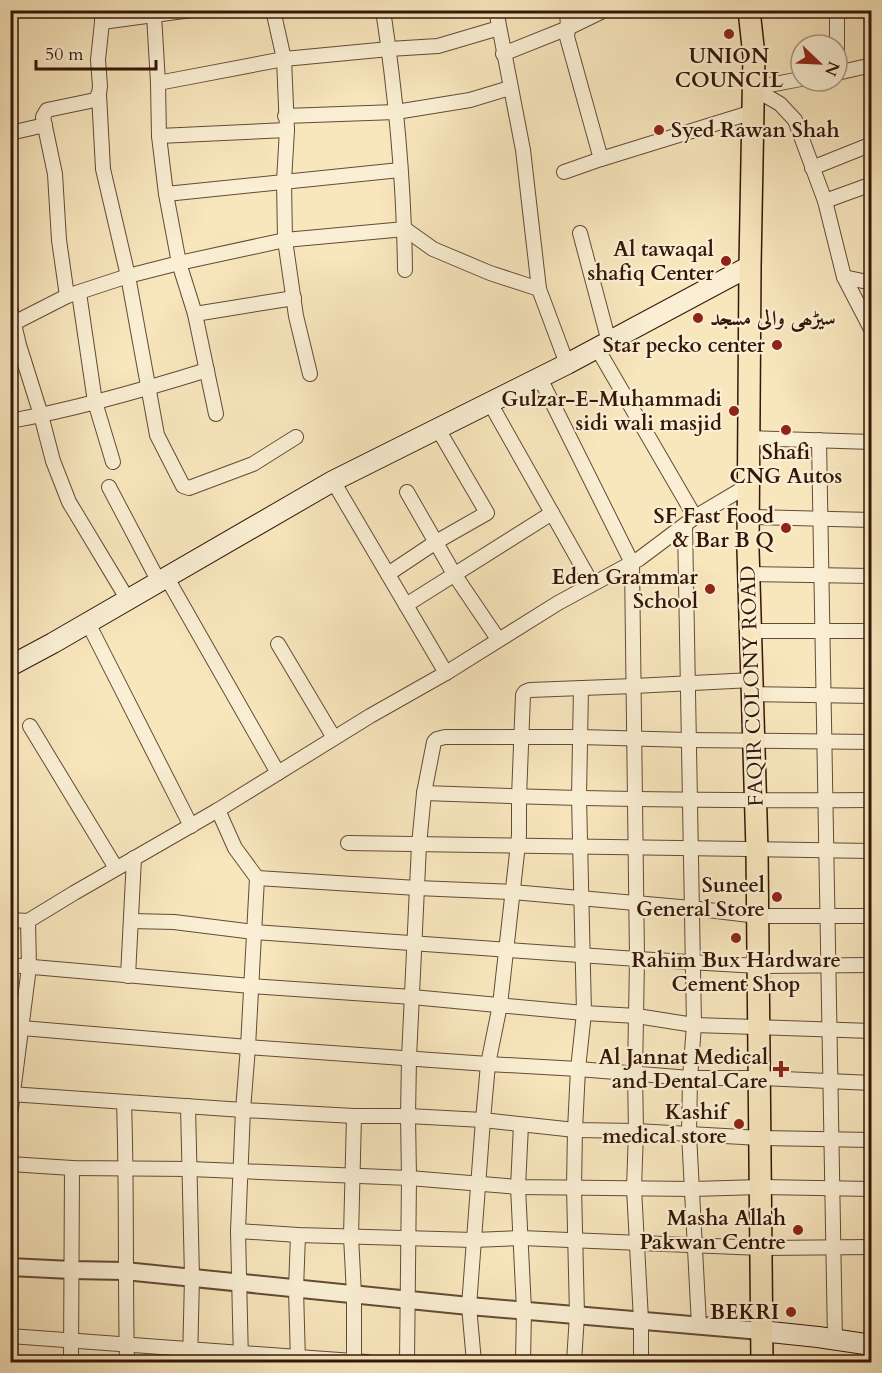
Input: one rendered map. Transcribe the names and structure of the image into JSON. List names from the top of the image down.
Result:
{
  "streets": {
    "main road": ["FAQIR COLONY ROAD"]
  },
  "places": {
    "other": [
      "UNION COUNCIL",
      "Syed Rawan Shah",
      "Al tawaqal shafiq Center",
      "سیڑھی والی مسجد",
      "Star pecko center",
      "Gulzar-E-Muhammadi sidi wali masjid",
      "Shafi CNG Autos",
      "SF Fast Food & Bar B Q",
      "Eden Grammar School",
      "Suneel General Store",
      "Rahim Bux Hardware Cement Shop",
      "Kashif medical store",
      "Masha Allah Pakwan Centre",
      "BEKRI"
    ],
    "health": ["Al Jannat Medical and Dental Care"]
  },
  "scale_bar": "50 m",
  "north": "bottom right"
}
